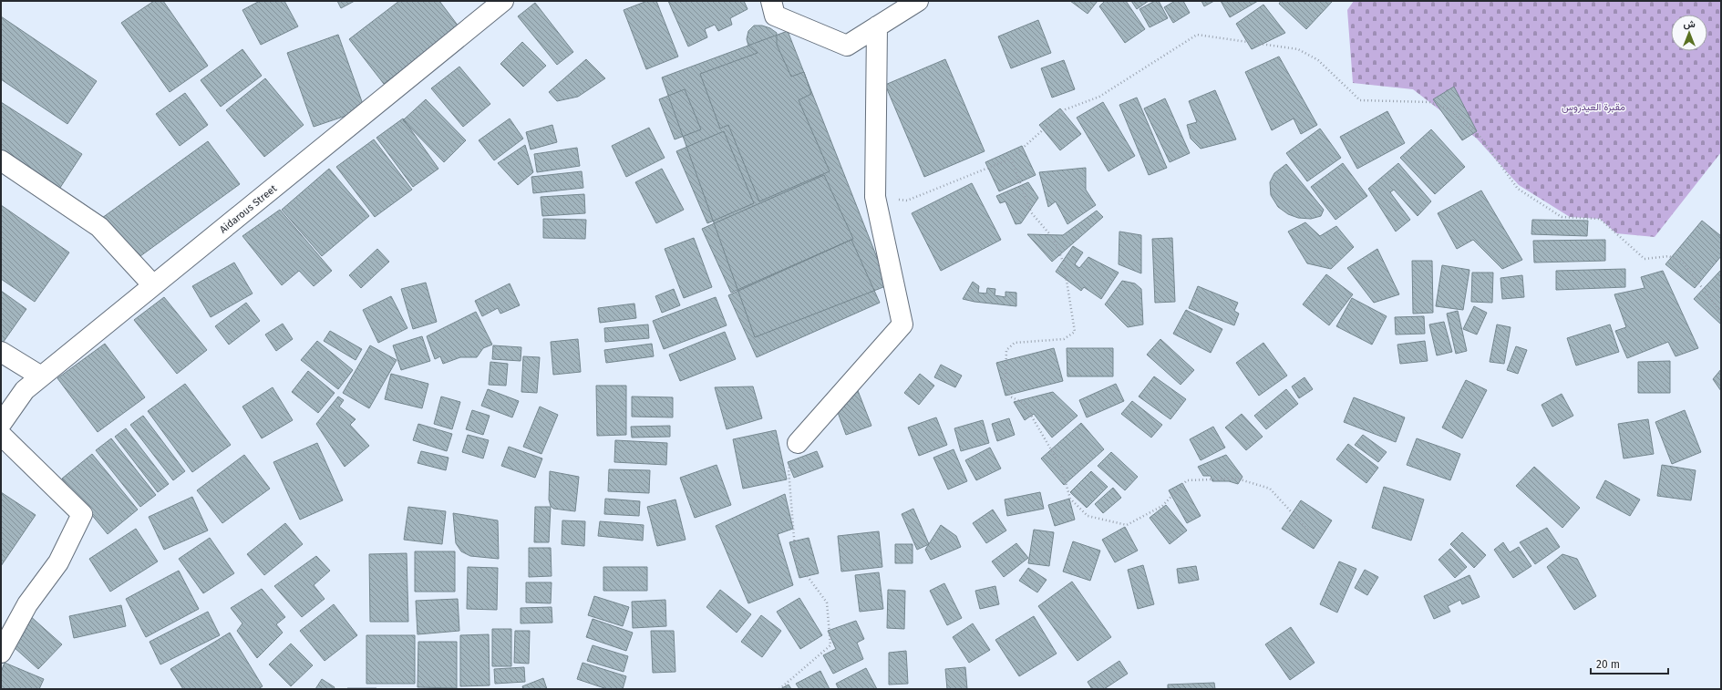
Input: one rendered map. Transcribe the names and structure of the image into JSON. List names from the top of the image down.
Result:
{
  "streets": {
    "street": ["Aidarous Street"]
  },
  "parks": ["مقبرة العيدروس"],
  "scale_bar": "20 m",
  "north": "top"
}
